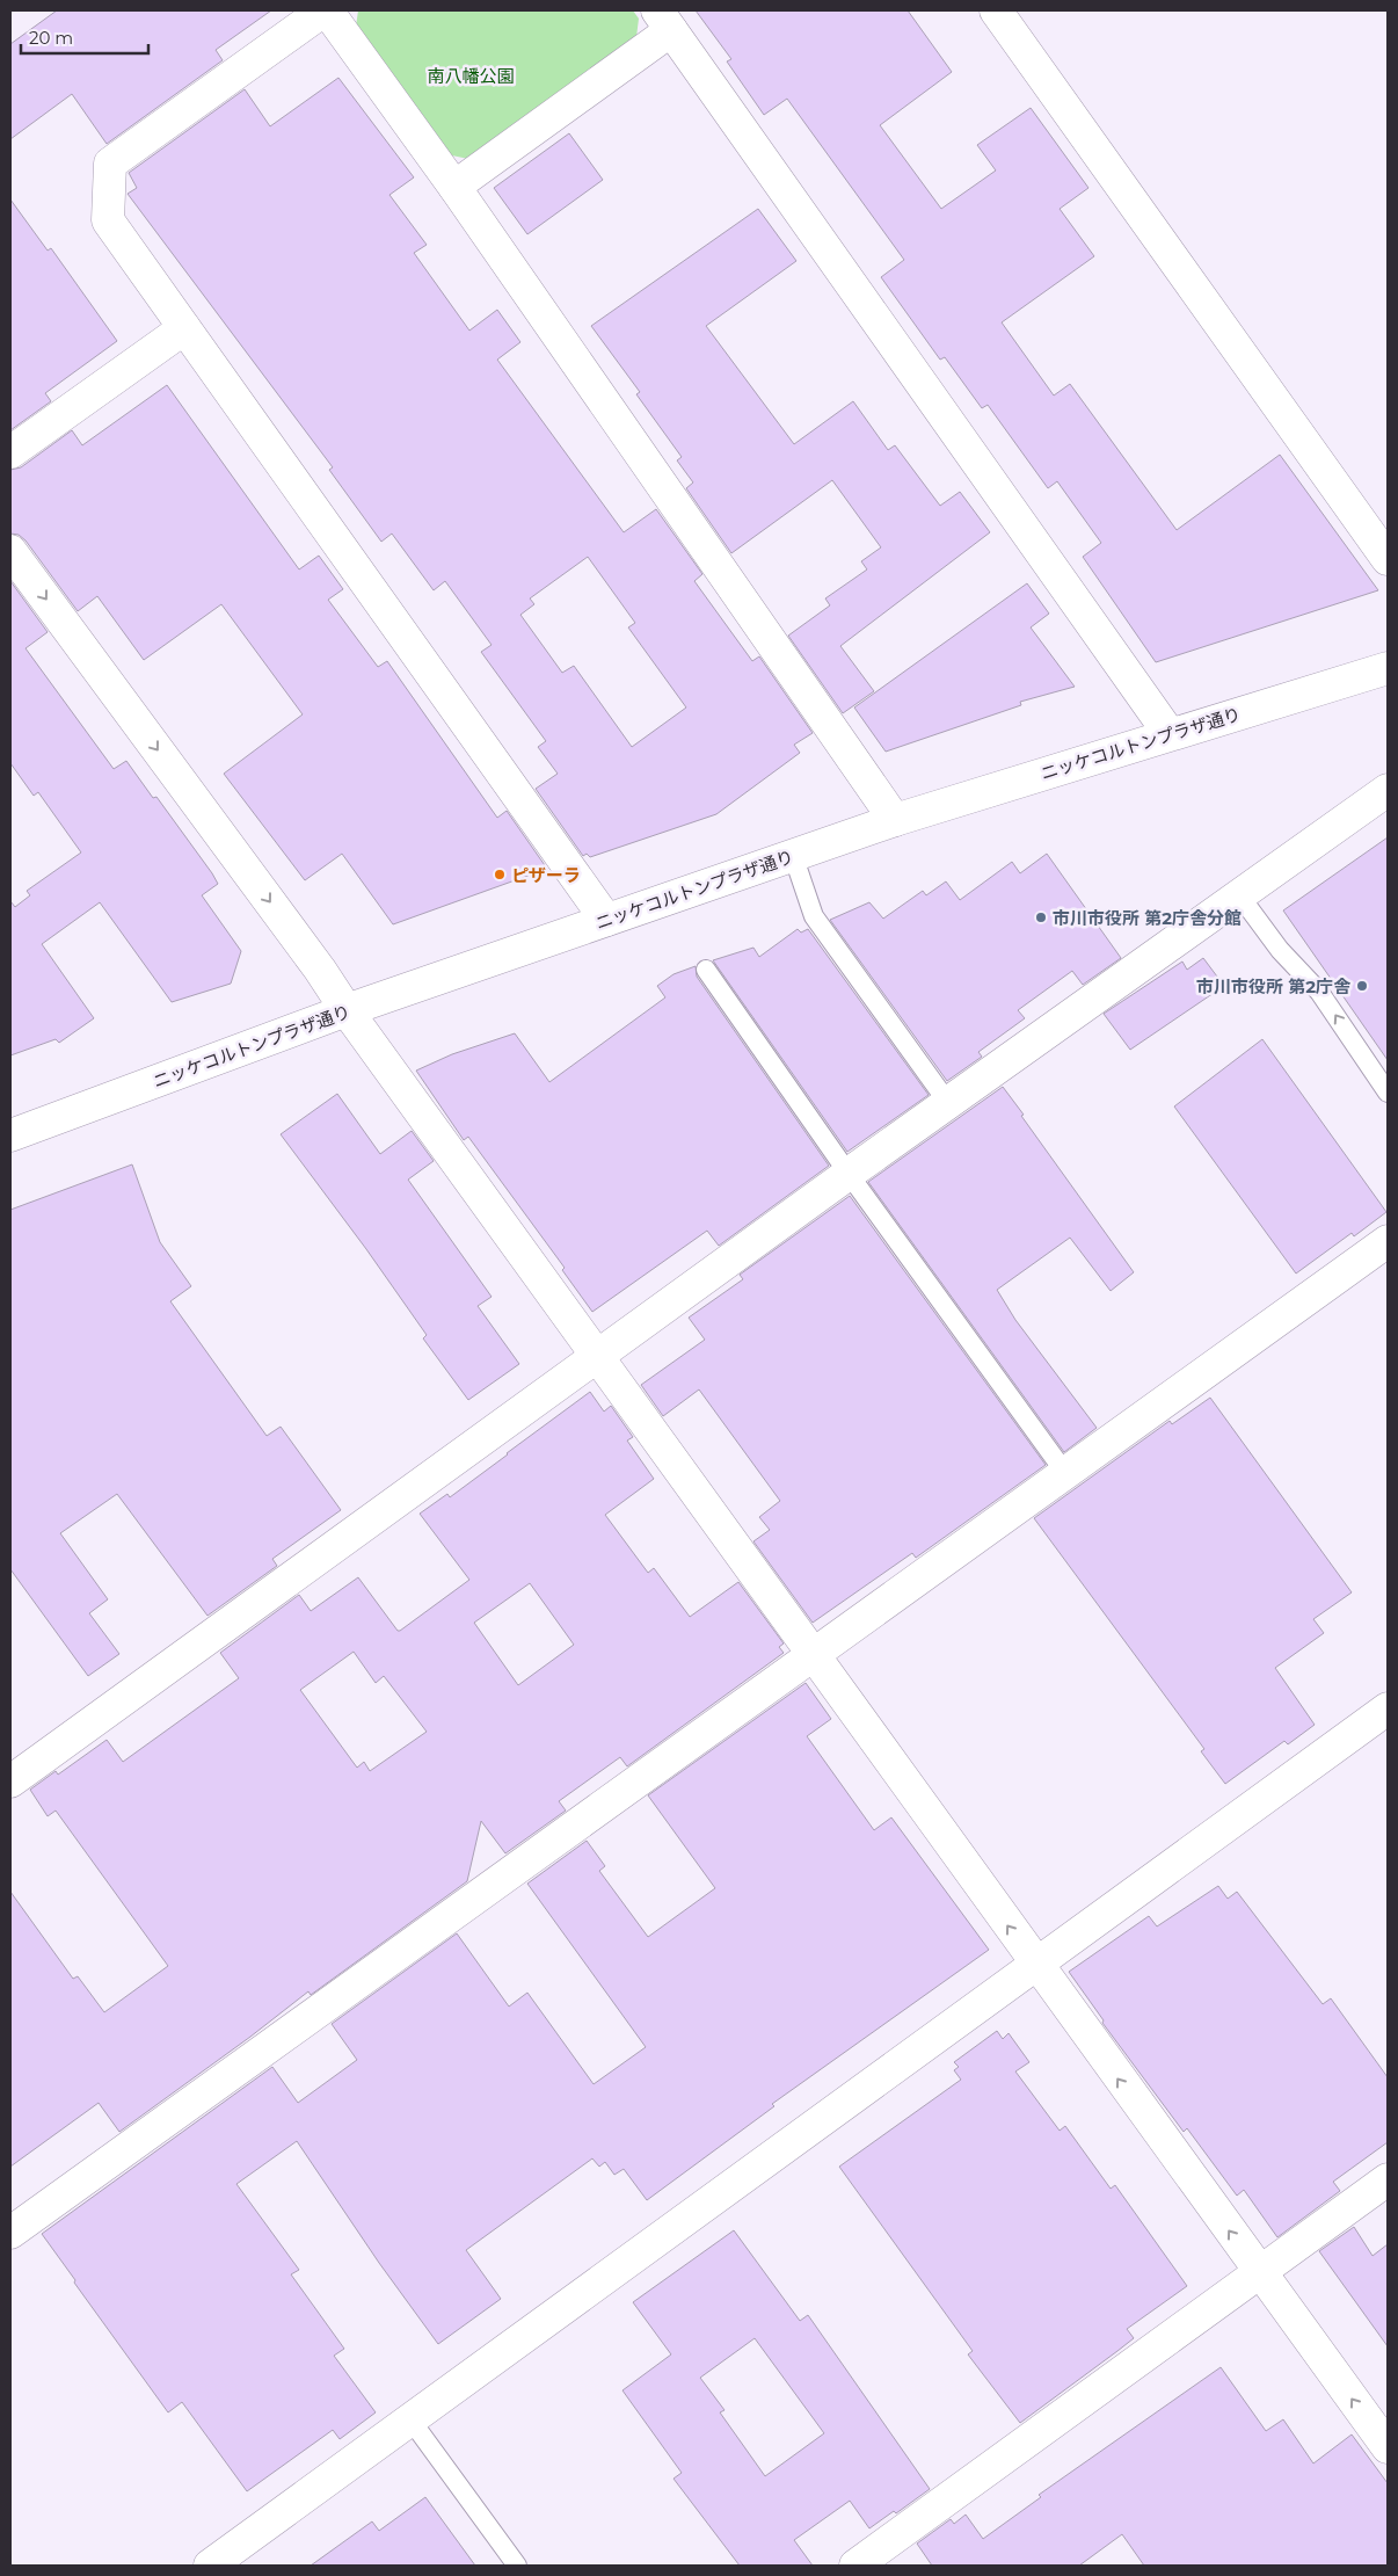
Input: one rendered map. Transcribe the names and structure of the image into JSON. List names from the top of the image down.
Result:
{
  "streets": {
    "street": ["ニッケコルトンプラザ通り"]
  },
  "parks": ["南八幡公園"],
  "places": ["ピザーラ", "市川市役所 第2庁舎分館", "市川市役所 第2庁舎"],
  "scale_bar": "20 m"
}
